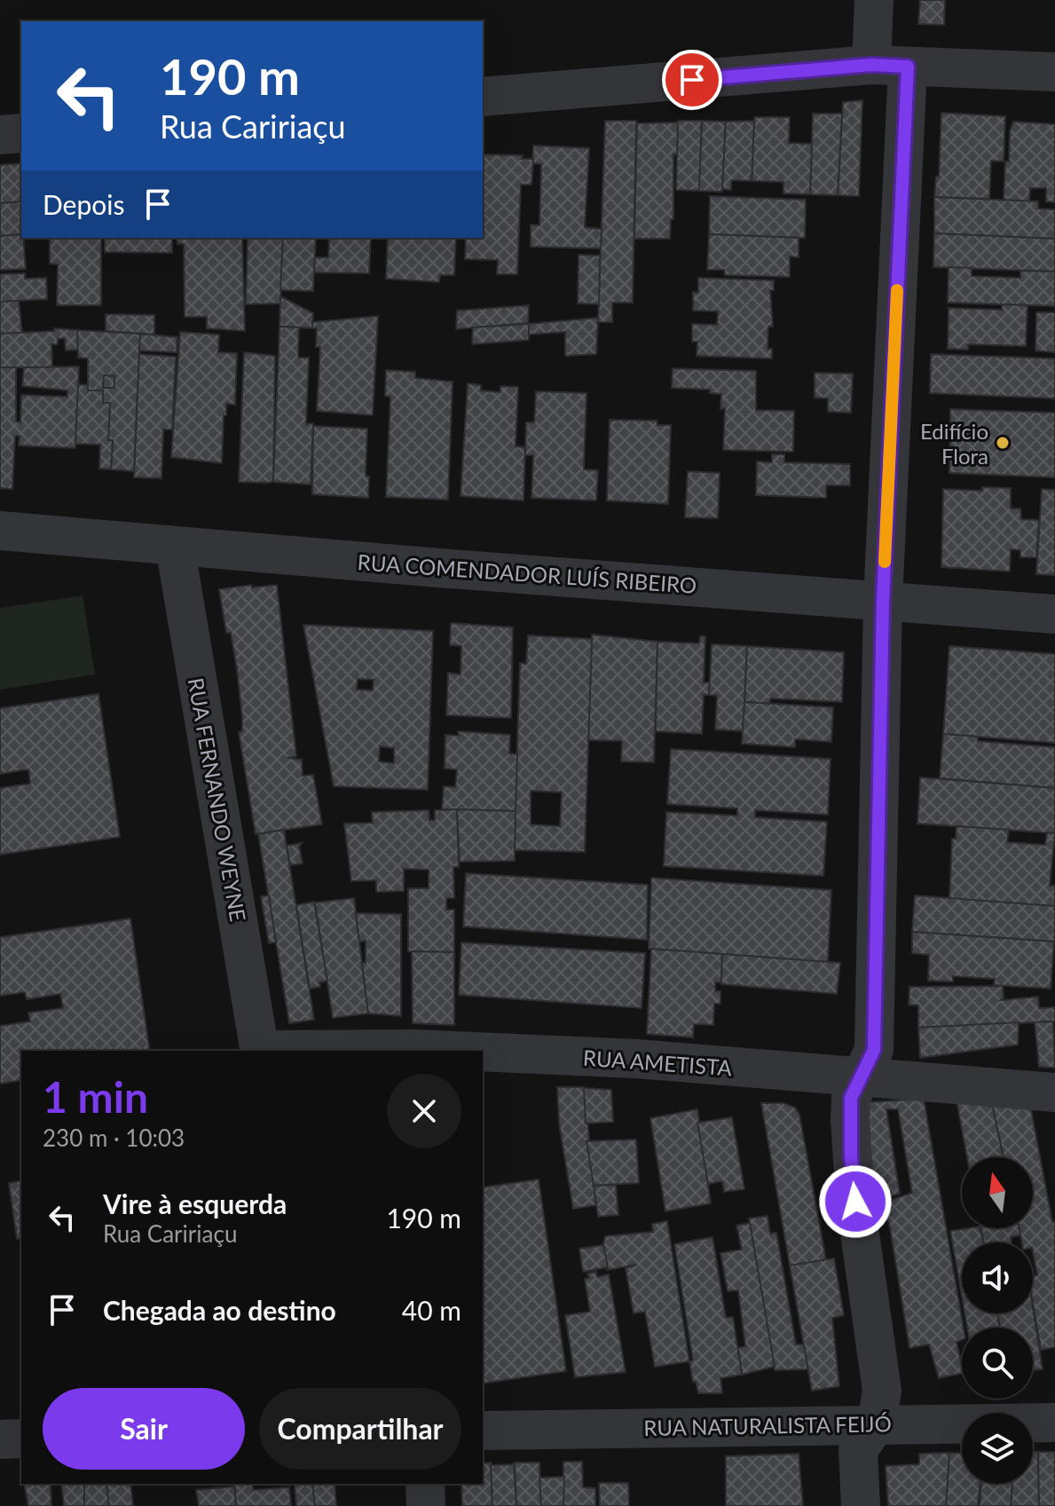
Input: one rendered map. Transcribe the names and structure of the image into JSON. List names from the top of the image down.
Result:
{
  "streets": {
    "street": [
      "RUA COMENDADOR LUÍS RIBEIRO",
      "RUA FERNANDO WEYNE",
      "RUA AMETISTA",
      "RUA NATURALISTA FEIJÓ"
    ]
  },
  "crossings": [
    ["RUA COMENDADOR LUÍS RIBEIRO", "RUA FERNANDO WEYNE"]
  ],
  "places": ["Edifício Flora"],
  "north": "top",
  "page": {
    "turn": ["190 m", "Rua Caririaçu"],
    "then": "Depois",
    "heading": ["1 min", "230 m · 10:03"],
    "list": [
      {
        "name": "Vire à esquerda",
        "note": "Rua Caririaçu",
        "value": "190 m"
      },
      {
        "name": "Chegada ao destino",
        "value": "40 m"
      }
    ],
    "buttons": ["Sair", "Compartilhar"]
  }
}
